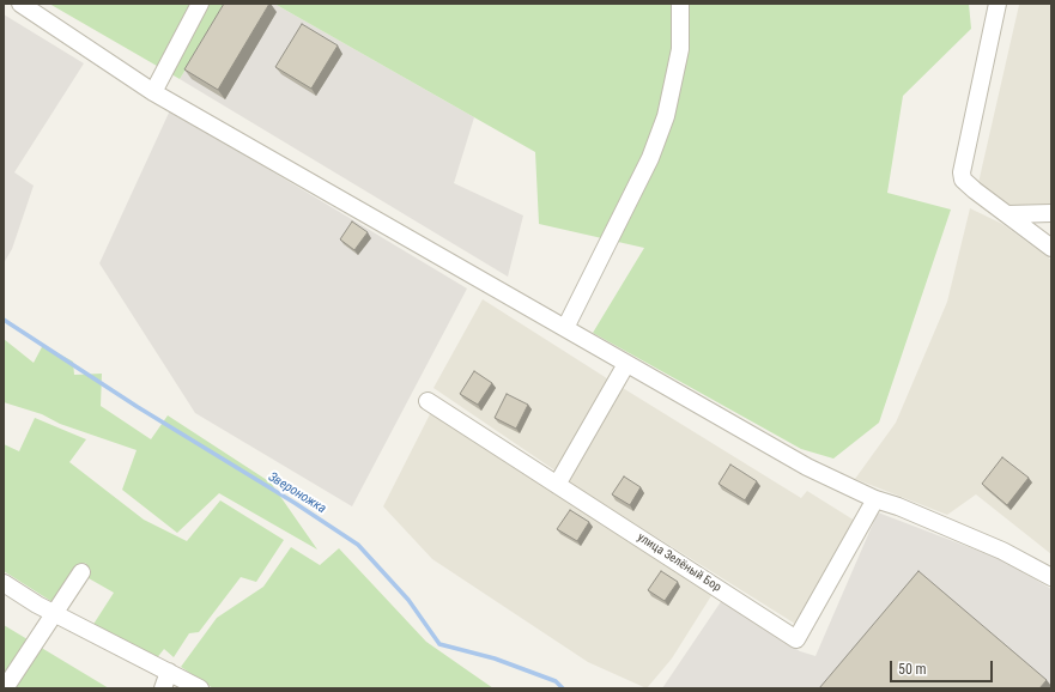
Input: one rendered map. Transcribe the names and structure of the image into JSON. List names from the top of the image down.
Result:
{
  "streets": {
    "street": ["улица Зелёный Бор"]
  },
  "water": ["Звероножка"],
  "scale_bar": "50 m"
}
